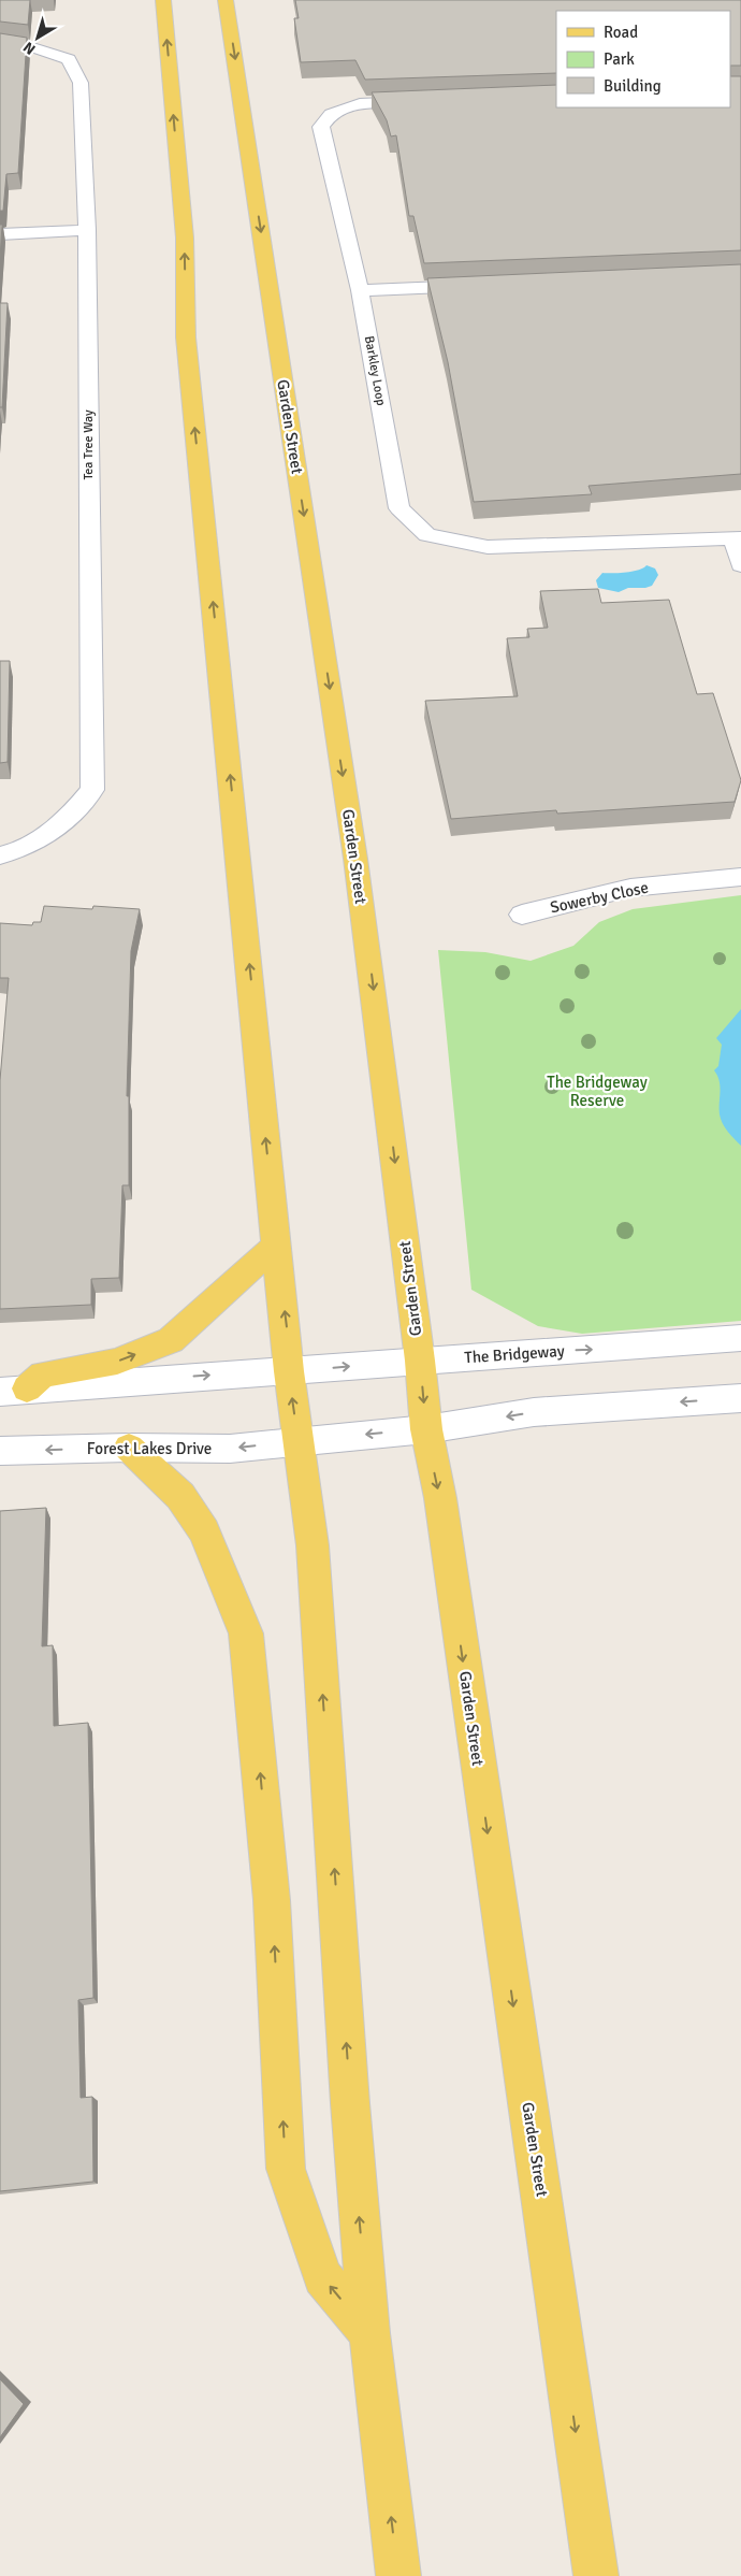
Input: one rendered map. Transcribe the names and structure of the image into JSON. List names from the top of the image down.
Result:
{
  "streets": {
    "main road": ["Garden Street"],
    "street": [
      "Barkley Loop",
      "Tea Tree Way",
      "Sowerby Close",
      "The Bridgeway",
      "Forest Lakes Drive"
    ]
  },
  "crossings": [
    ["Garden Street", "The Bridgeway"]
  ],
  "parks": ["The Bridgeway Reserve"],
  "legend": ["Road", "Park", "Building"],
  "north": "bottom left"
}
